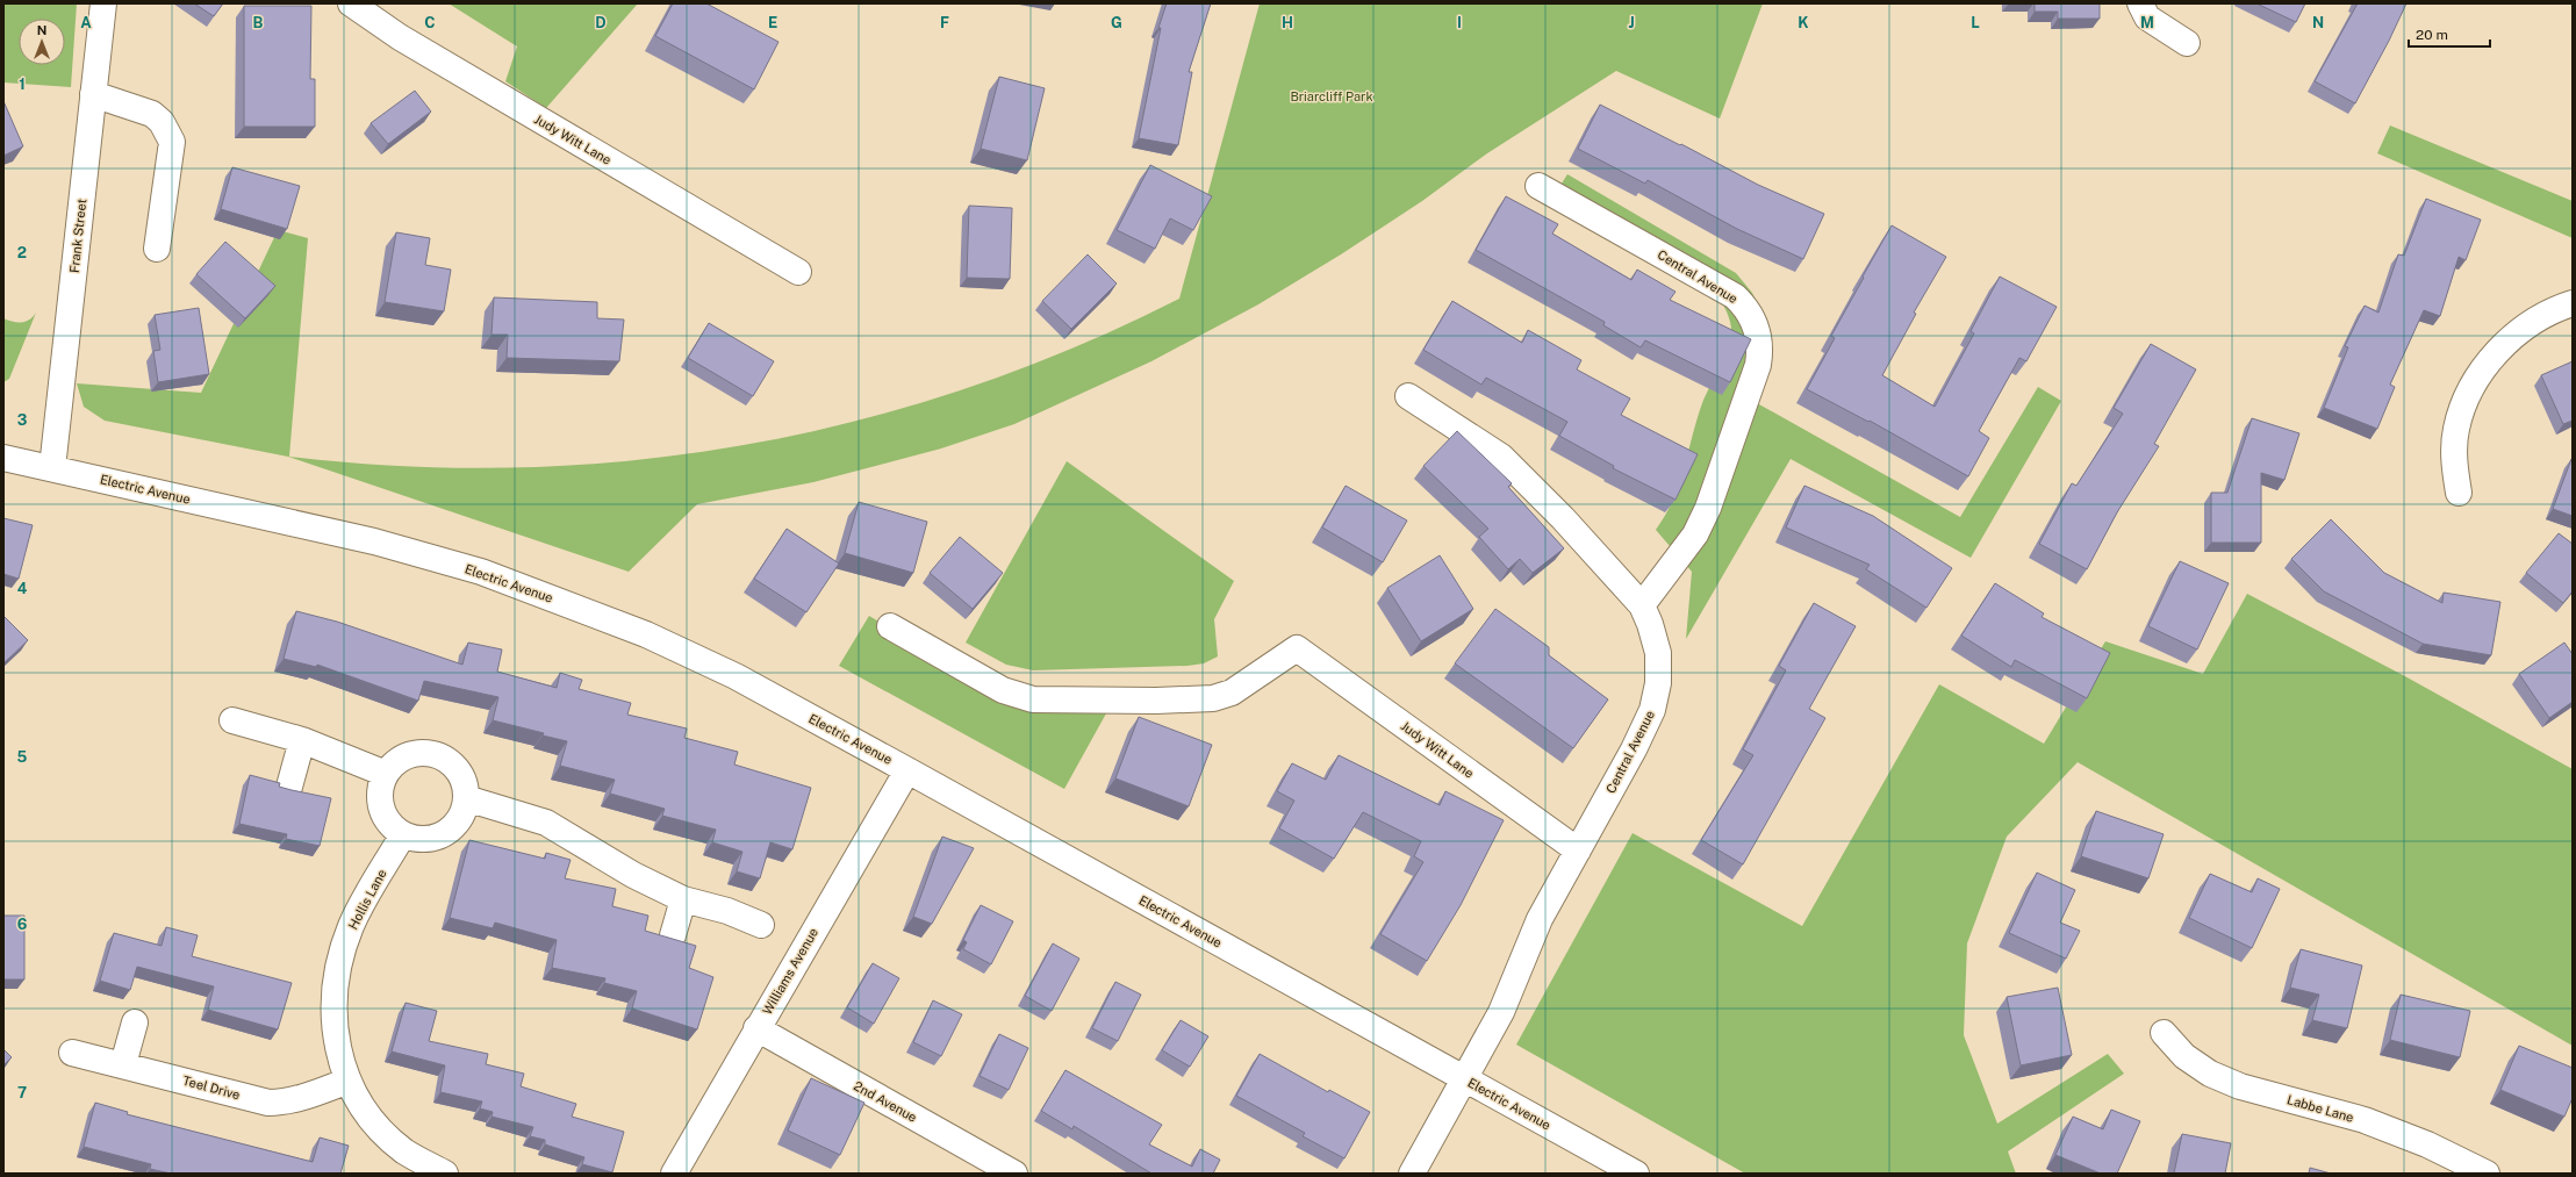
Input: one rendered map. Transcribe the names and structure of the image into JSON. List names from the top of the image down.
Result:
{
  "streets": {
    "street": [
      "Judy Witt Lane",
      "Frank Street",
      "Central Avenue",
      "Electric Avenue",
      "Hollis Lane",
      "Williams Avenue",
      "Teel Drive",
      "2nd Avenue",
      "Labbe Lane"
    ]
  },
  "crossings": [
    ["Judy Witt Lane", "Central Avenue"],
    ["Frank Street", "Electric Avenue"],
    ["Central Avenue", "Electric Avenue"],
    ["Electric Avenue", "Williams Avenue"],
    ["Hollis Lane", "Teel Drive"],
    ["Williams Avenue", "2nd Avenue"]
  ],
  "parks": ["Briarcliff Park"],
  "scale_bar": "20 m",
  "north": "top",
  "grid": {
    "columns": [
      "A",
      "B",
      "C",
      "D",
      "E",
      "F",
      "G",
      "H",
      "I",
      "J",
      "K",
      "L",
      "M",
      "N"
    ],
    "rows": [
      "1",
      "2",
      "3",
      "4",
      "5",
      "6",
      "7"
    ]
  }
}
